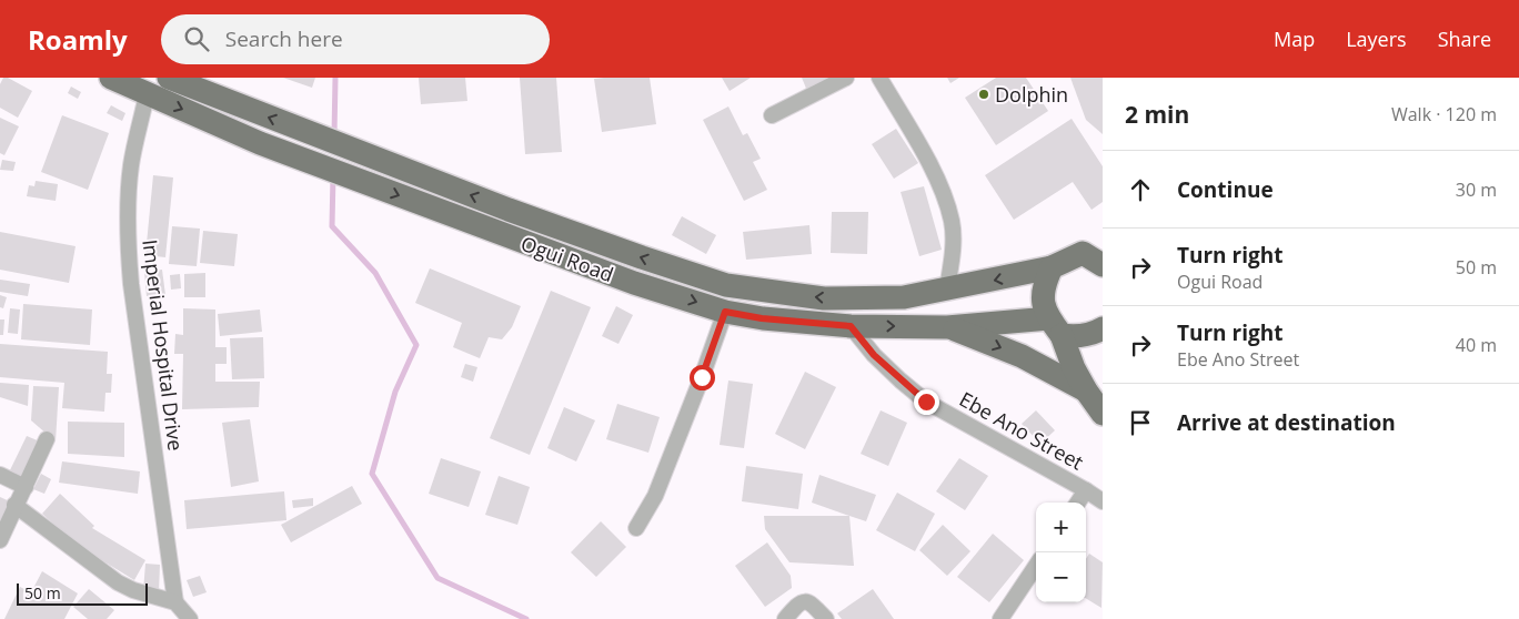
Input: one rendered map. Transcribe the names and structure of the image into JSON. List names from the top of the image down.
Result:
{
  "streets": {
    "main road": ["Ogui Road"],
    "street": ["Imperial Hospital Drive", "Ebe Ano Street"]
  },
  "crossings": [
    ["Ogui Road", "Imperial Hospital Drive"],
    ["Ogui Road", "Ebe Ano Street"]
  ],
  "places": ["Dolphin"],
  "scale_bar": "50 m",
  "page": {
    "header": "Roamly",
    "search": "Search here",
    "nav": ["Map", "Layers", "Share"],
    "heading": ["2 min", "Walk · 120 m"],
    "list": [
      ["Continue", "30 m"],
      ["Turn right", "Ogui Road", "50 m"],
      ["Turn right", "Ebe Ano Street", "40 m"],
      "Arrive at destination"
    ],
    "map_buttons": ["+", "−"],
    "scale": "50 m"
  }
}
